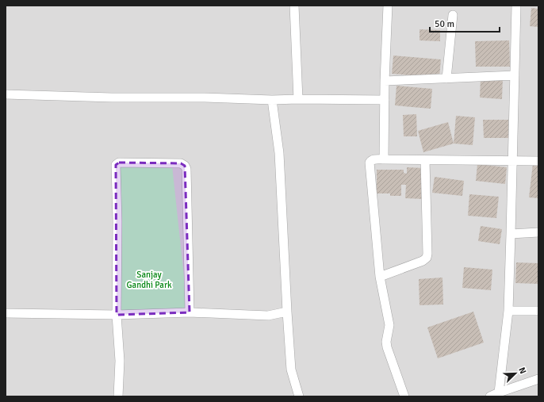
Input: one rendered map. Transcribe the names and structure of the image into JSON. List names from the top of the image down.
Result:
{
  "parks": ["Sanjay Gandhi Park"],
  "scale_bar": "50 m",
  "north": "top right"
}
